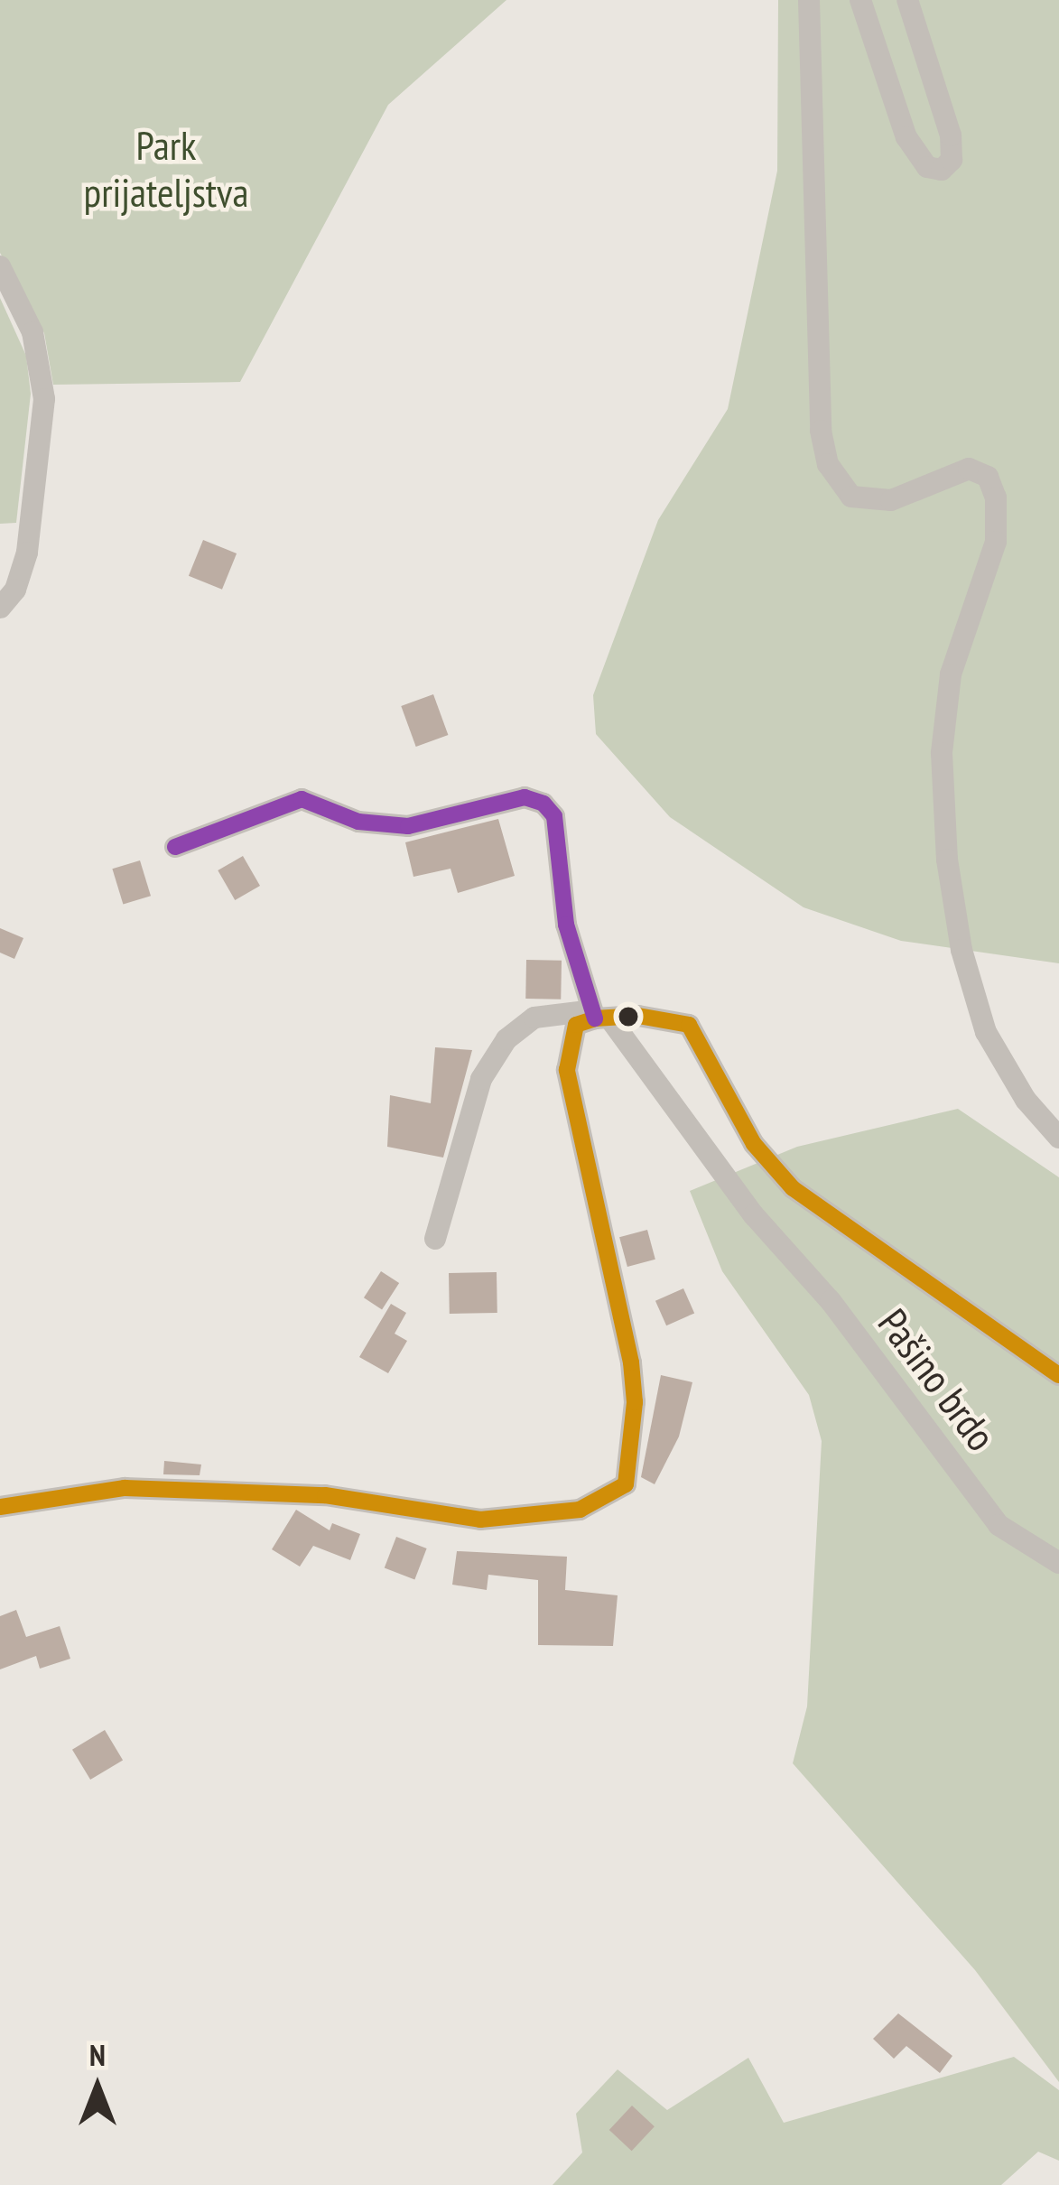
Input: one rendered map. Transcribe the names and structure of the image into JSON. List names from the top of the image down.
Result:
{
  "streets": {
    "street": ["Pašino brdo"]
  },
  "parks": ["Park prijateljstva"],
  "north": "top"
}
